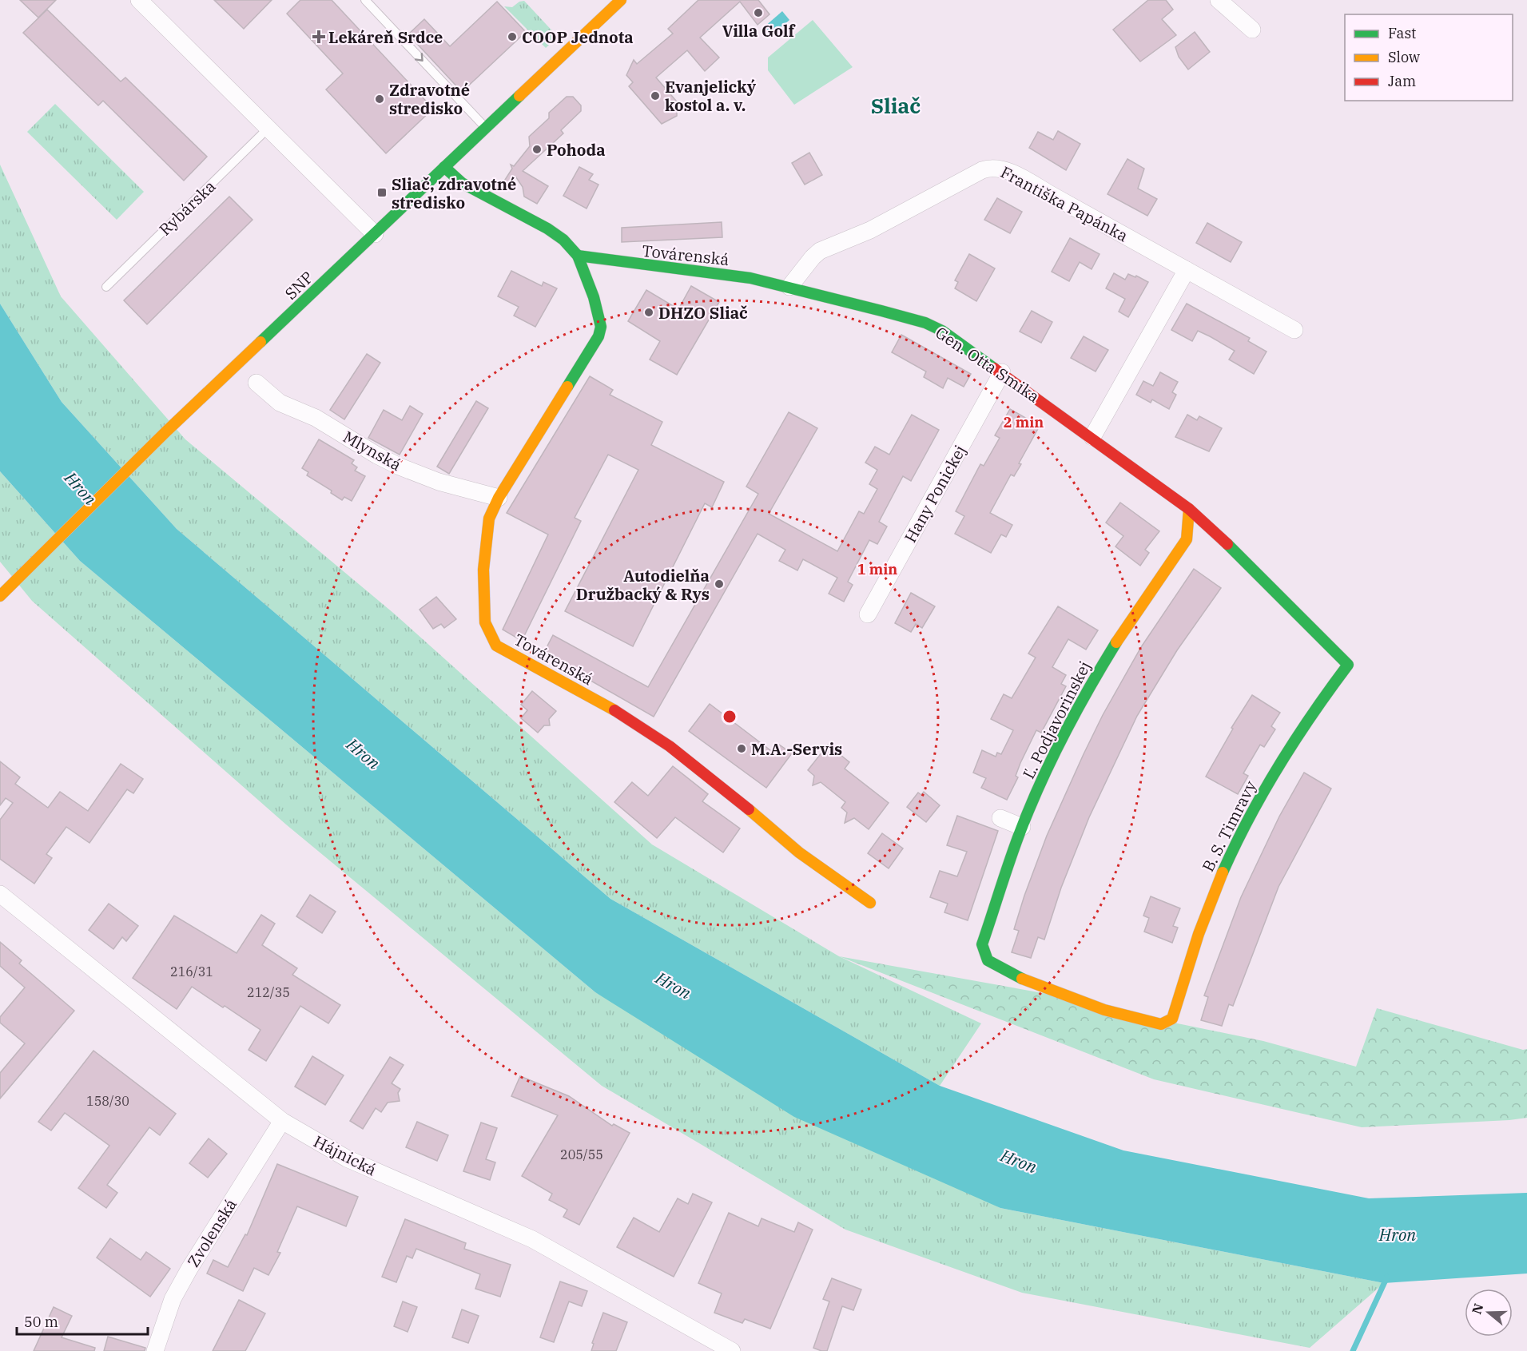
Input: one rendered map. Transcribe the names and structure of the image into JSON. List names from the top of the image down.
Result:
{
  "streets": {
    "street": [
      "Františka Papánka",
      "Továrenská",
      "SNP",
      "Gen. Otta Smika",
      "Mlynská",
      "Hany Ponickej",
      "Ľ. Podjavorinskej",
      "B. S. Timravy",
      "Hájnická",
      "Zvolenská"
    ],
    "lane": ["Rybárska"]
  },
  "crossings": [
    ["Františka Papánka", "Továrenská"],
    ["Františka Papánka", "Gen. Otta Smika"],
    ["Továrenská", "SNP"],
    ["Továrenská", "Gen. Otta Smika"],
    ["Továrenská", "Mlynská"],
    ["Gen. Otta Smika", "Hany Ponickej"],
    ["Gen. Otta Smika", "Ľ. Podjavorinskej"],
    ["Gen. Otta Smika", "B. S. Timravy"],
    ["Ľ. Podjavorinskej", "B. S. Timravy"],
    ["Hájnická", "Zvolenská"]
  ],
  "districts": ["Sliač"],
  "water": ["Hron"],
  "places": {
    "other": [
      "Villa Golf",
      "COOP Jednota",
      "Evanjelický kostol a. v.",
      "Zdravotné stredisko",
      "Pohoda",
      "DHZO Sliač",
      "Autodielňa Družbacký & Rys",
      "M.A.-Servis"
    ],
    "health": ["Lekáreň Srdce"],
    "transit": ["Sliač, zdravotné stredisko"]
  },
  "house_numbers": [
    "216/31",
    "212/35",
    "158/30",
    "205/55"
  ],
  "legend": ["Fast", "Slow", "Jam"],
  "scale_bar": "50 m",
  "north": "left",
  "rings": ["2 min", "1 min"]
}
